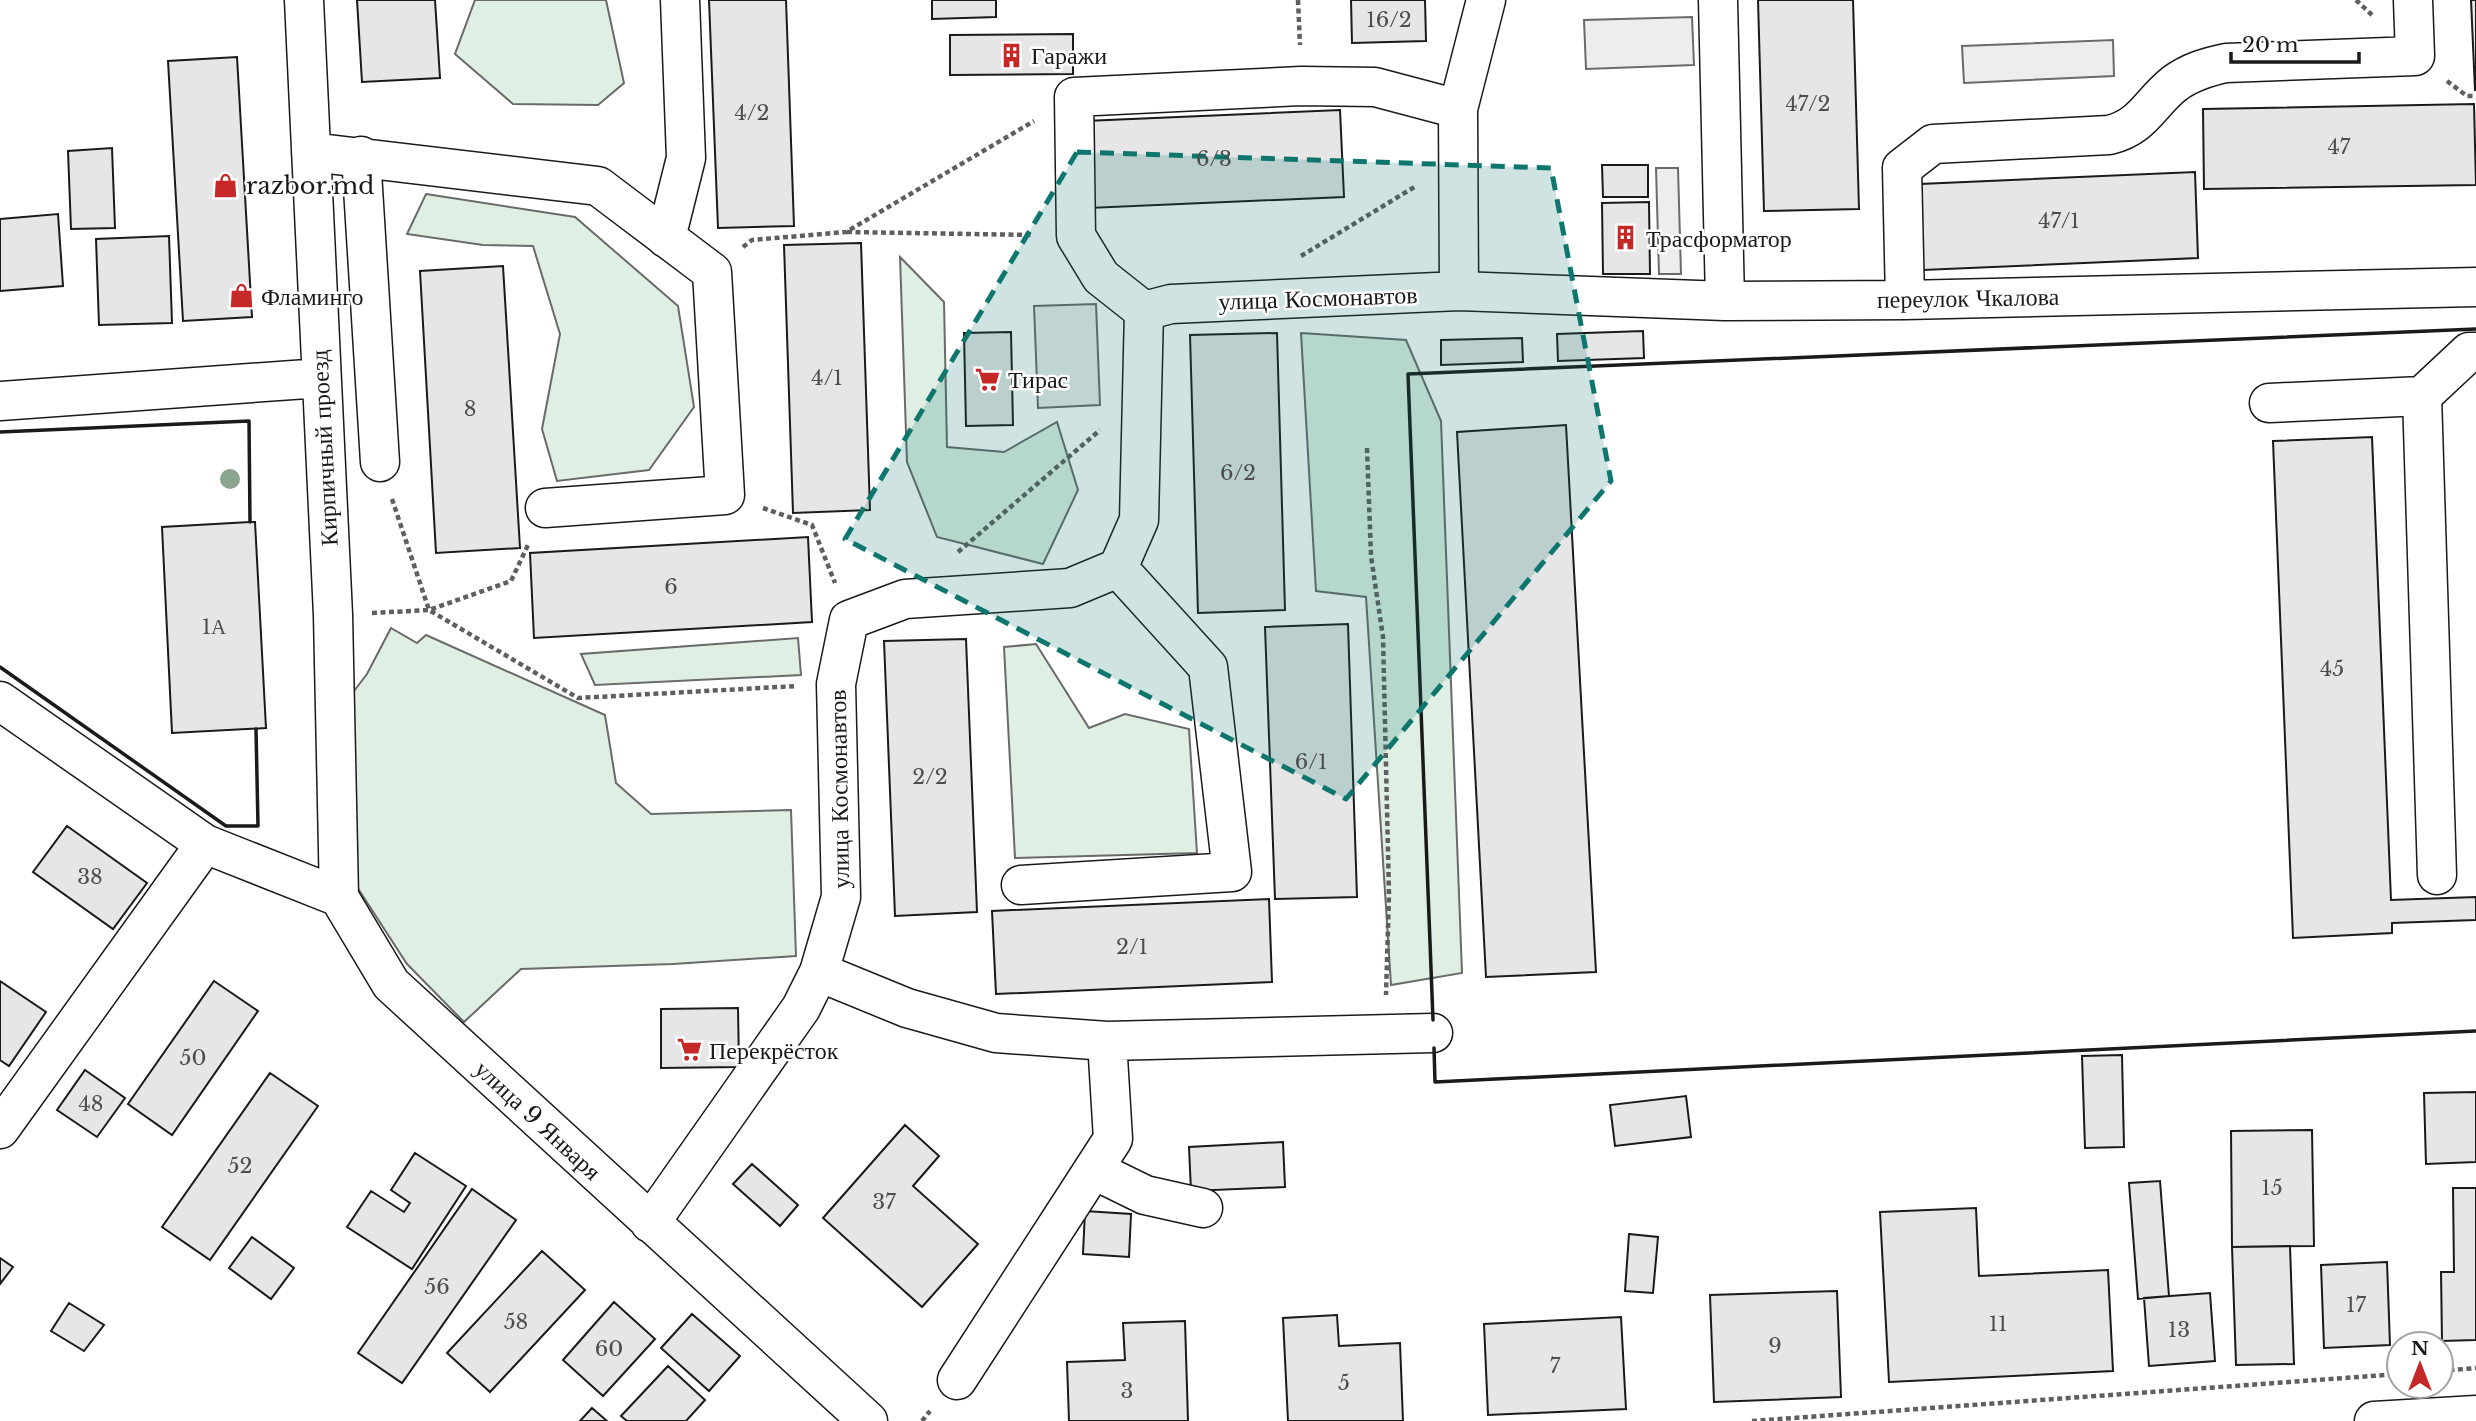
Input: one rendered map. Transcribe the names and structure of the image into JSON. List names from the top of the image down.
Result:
{
  "streets": {
    "street": [
      "улица Космонавтов",
      "переулок Чкалова",
      "Кирпичный проезд",
      "улица 9 Января"
    ]
  },
  "crossings": [
    ["улица Космонавтов", "переулок Чкалова"],
    ["улица Космонавтов", "улица 9 Января"],
    ["Кирпичный проезд", "улица 9 Января"]
  ],
  "places": {
    "building": ["Гаражи", "Трасформатор"],
    "shop": ["razbor.md", "Фламинго"],
    "supermarket": ["Тирас", "Перекрёсток"]
  },
  "house_numbers": [
    "16/2",
    "47/2",
    "4/2",
    "47",
    "6/3",
    "47/1",
    "4/1",
    "8",
    "6/2",
    "6",
    "1А",
    "45",
    "6/1",
    "2/2",
    "38",
    "2/1",
    "50",
    "48",
    "52",
    "15",
    "37",
    "56",
    "17",
    "58",
    "11",
    "13",
    "9",
    "60",
    "7",
    "5",
    "3"
  ],
  "scale_bar": "20 m",
  "north": "top"
}
